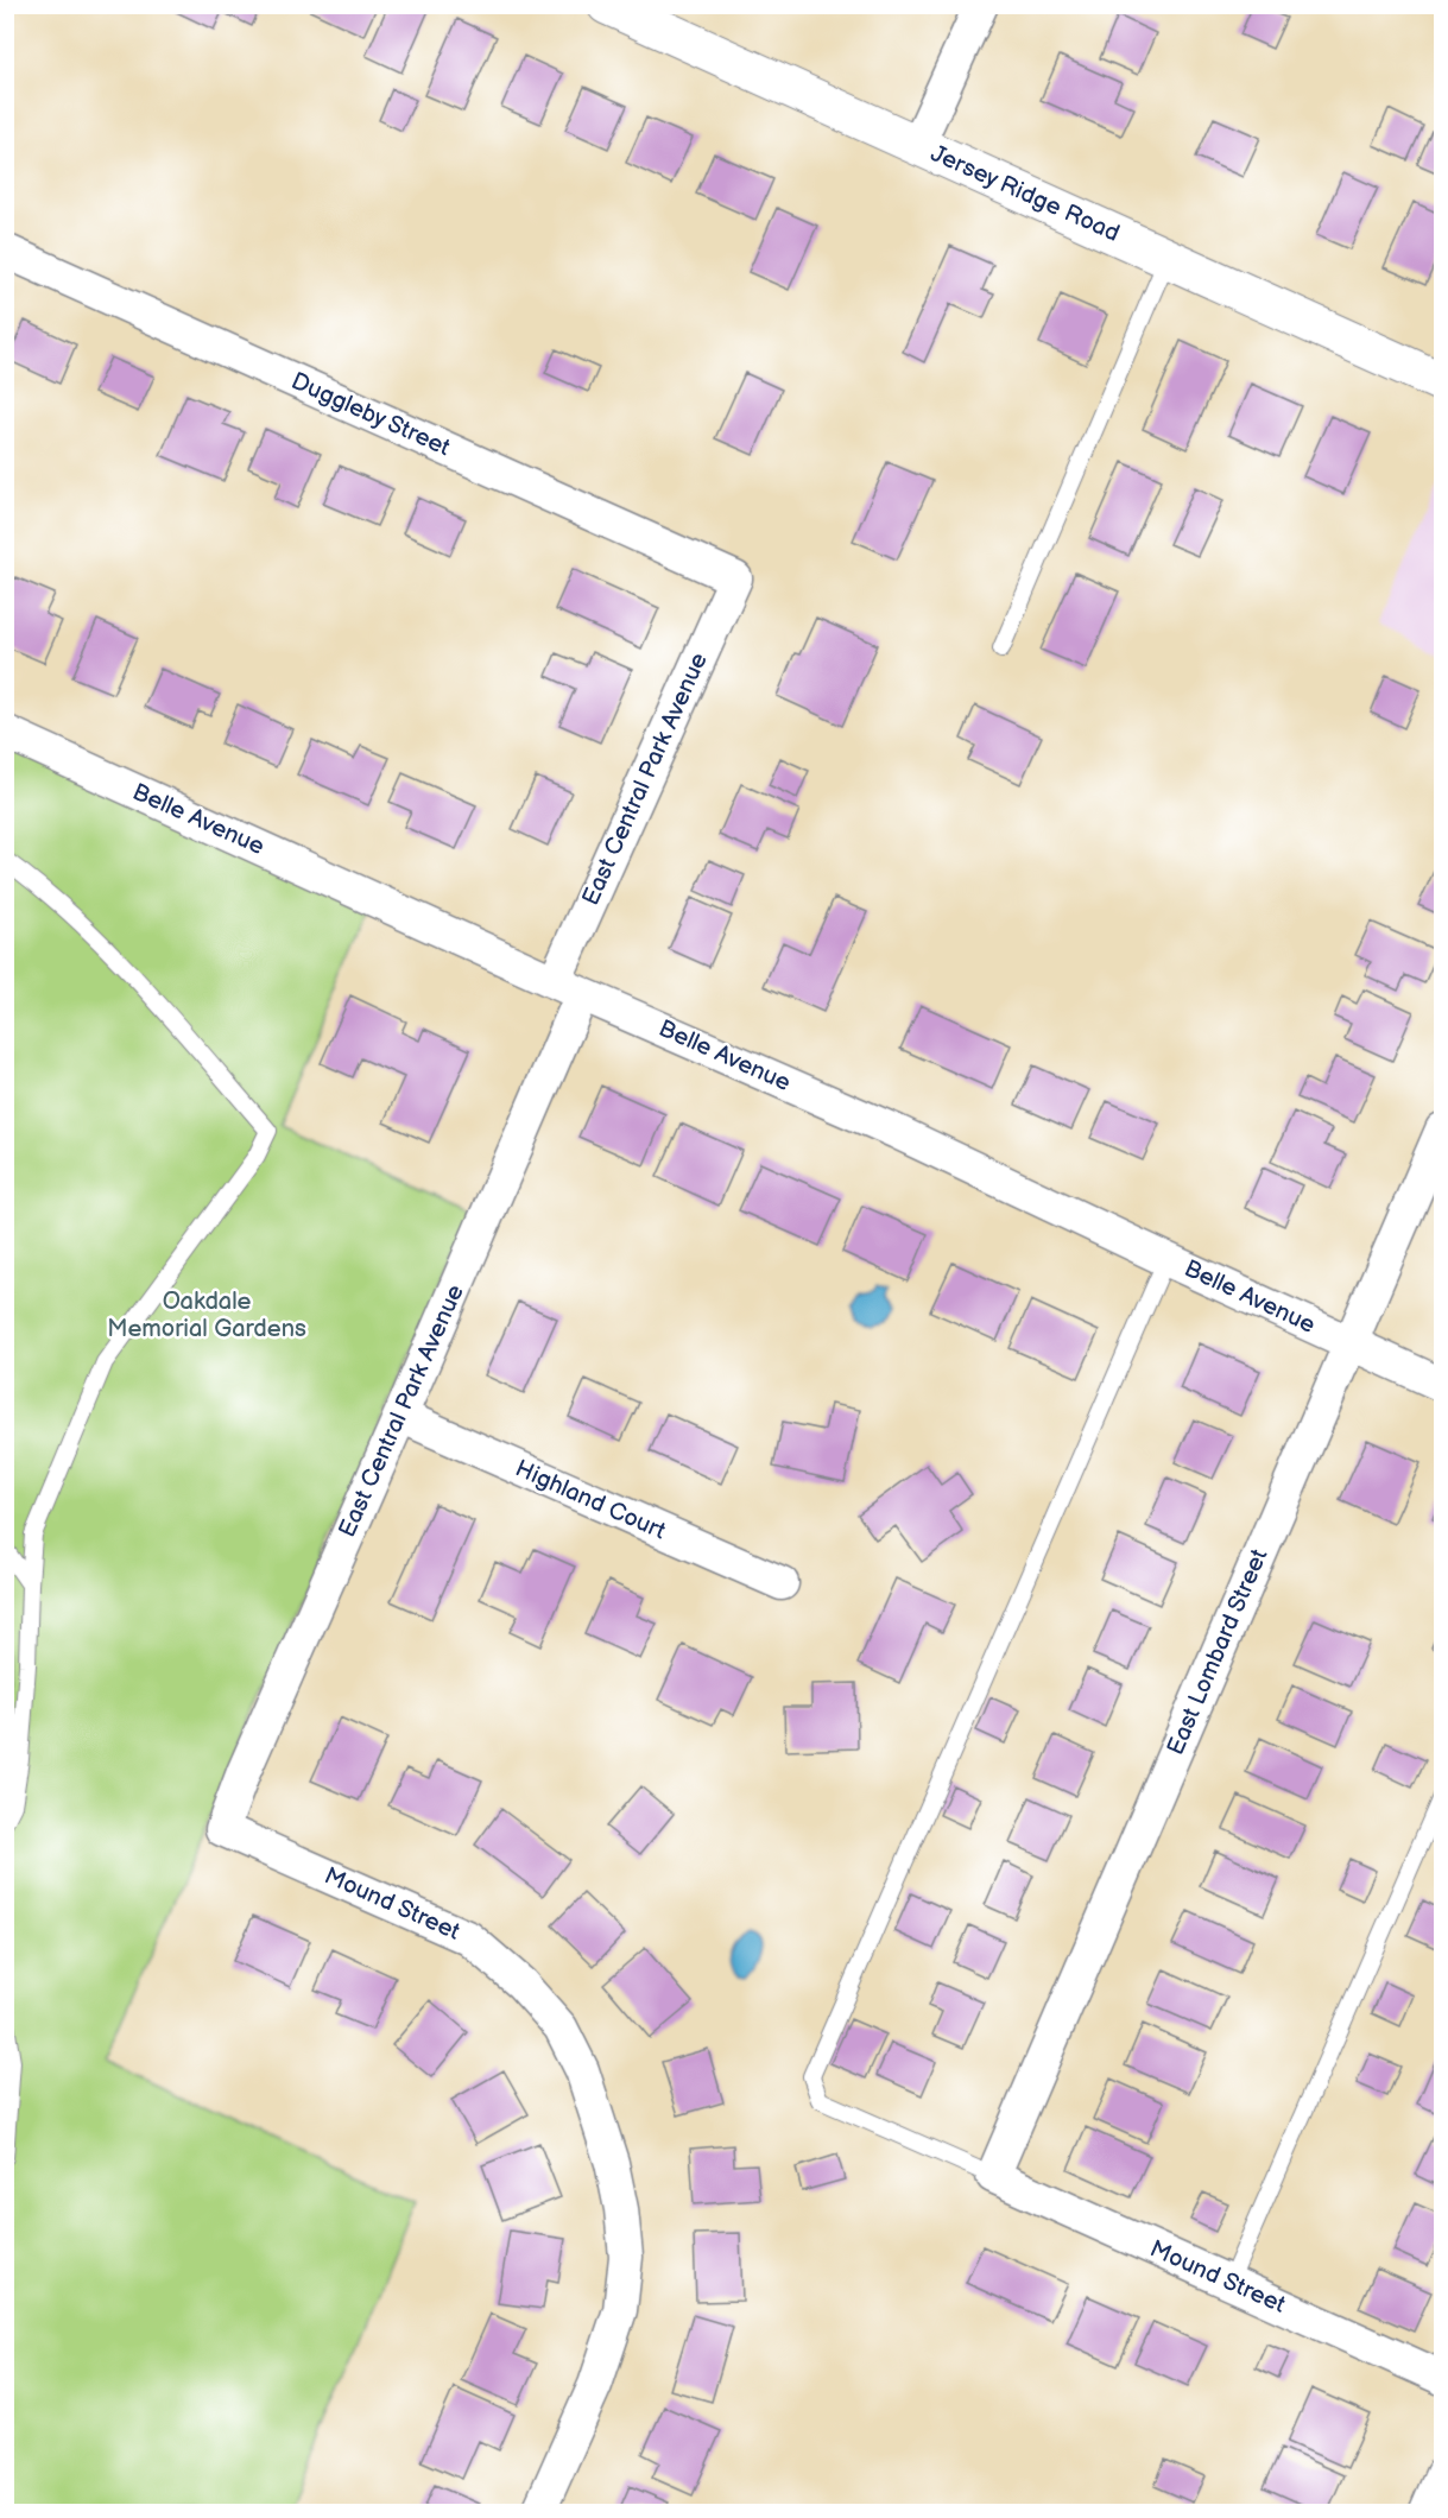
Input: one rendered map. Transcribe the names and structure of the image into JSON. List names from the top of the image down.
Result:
{
  "streets": {
    "street": [
      "Jersey Ridge Road",
      "Duggleby Street",
      "East Central Park Avenue",
      "Belle Avenue",
      "Highland Court",
      "East Lombard Street",
      "Mound Street"
    ]
  },
  "crossings": [
    ["Duggleby Street", "East Central Park Avenue"],
    ["East Central Park Avenue", "Belle Avenue"],
    ["East Central Park Avenue", "Highland Court"],
    ["East Central Park Avenue", "Mound Street"],
    ["Belle Avenue", "East Lombard Street"],
    ["East Lombard Street", "Mound Street"]
  ],
  "parks": ["Oakdale Memorial Gardens"]
}
